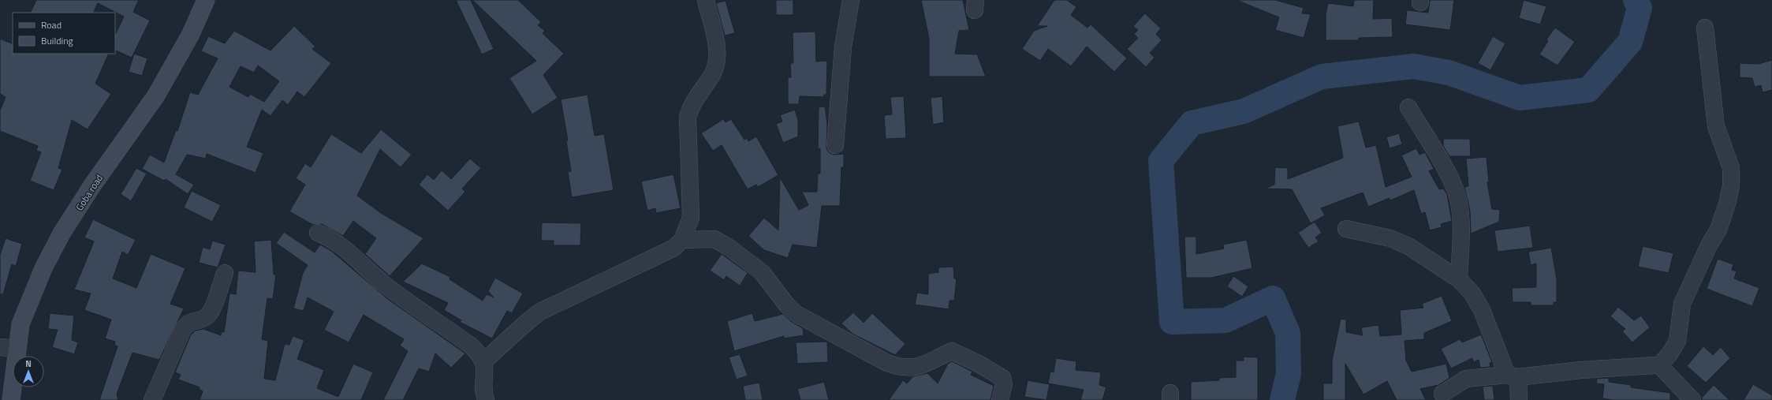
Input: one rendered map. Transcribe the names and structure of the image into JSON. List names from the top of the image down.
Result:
{
  "streets": {
    "main road": ["Goba road"]
  },
  "legend": ["Road", "Building"],
  "north": "top"
}
